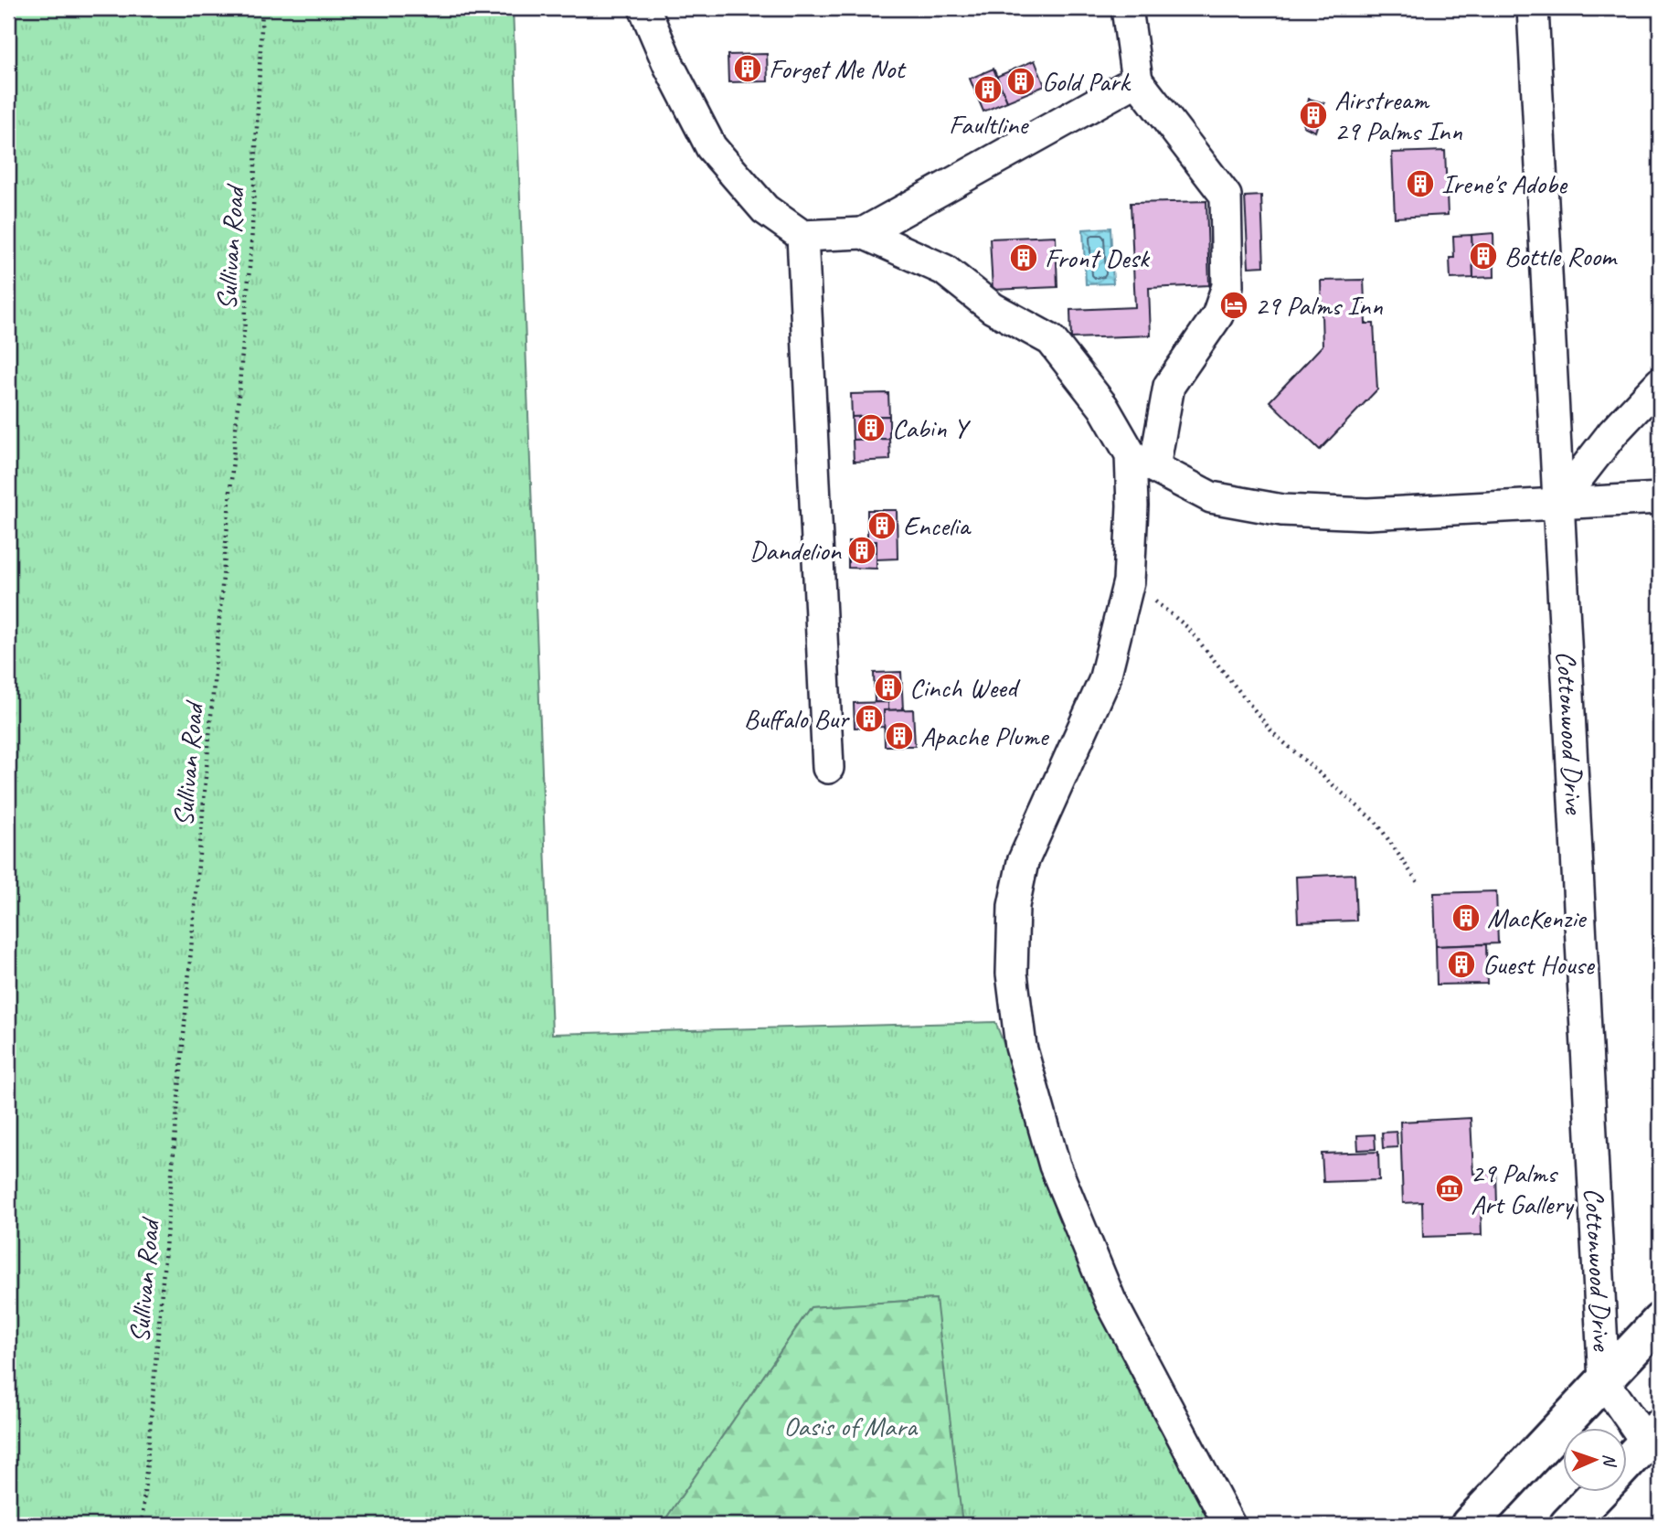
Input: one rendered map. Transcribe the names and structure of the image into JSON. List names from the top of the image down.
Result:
{
  "streets": {
    "street": ["Cottonwood Drive"],
    "path": ["Sullivan Road"]
  },
  "parks": ["Oasis of Mara"],
  "places": {
    "building": [
      "Forget Me Not",
      "Gold Park",
      "Faultline",
      "Airstream 29 Palms Inn",
      "Irene's Adobe",
      "Bottle Room",
      "Front Desk",
      "Cabin Y",
      "Encelia",
      "Dandelion",
      "Cinch Weed",
      "Buffalo Bur",
      "Apache Plume",
      "MacKenzie",
      "Guest House"
    ],
    "hotel": ["29 Palms Inn"],
    "museum": ["29 Palms Art Gallery"]
  },
  "north": "right"
}
